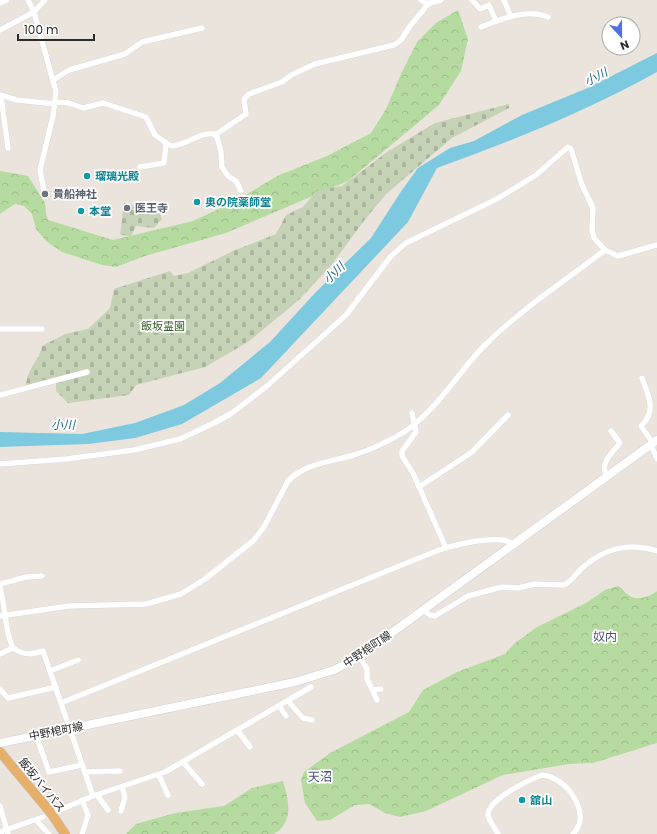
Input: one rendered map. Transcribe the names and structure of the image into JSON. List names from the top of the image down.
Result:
{
  "streets": {
    "highway": ["飯坂バイパス"],
    "main road": ["中野梍町線"]
  },
  "districts": ["奴内", "天沼"],
  "water": ["小川"],
  "parks": ["飯坂霊園"],
  "places": [
    "瑠璃光殿",
    "貴船神社",
    "奥の院薬師堂",
    "医王寺",
    "本堂",
    "舘山"
  ],
  "scale_bar": "100 m",
  "north": "bottom"
}
